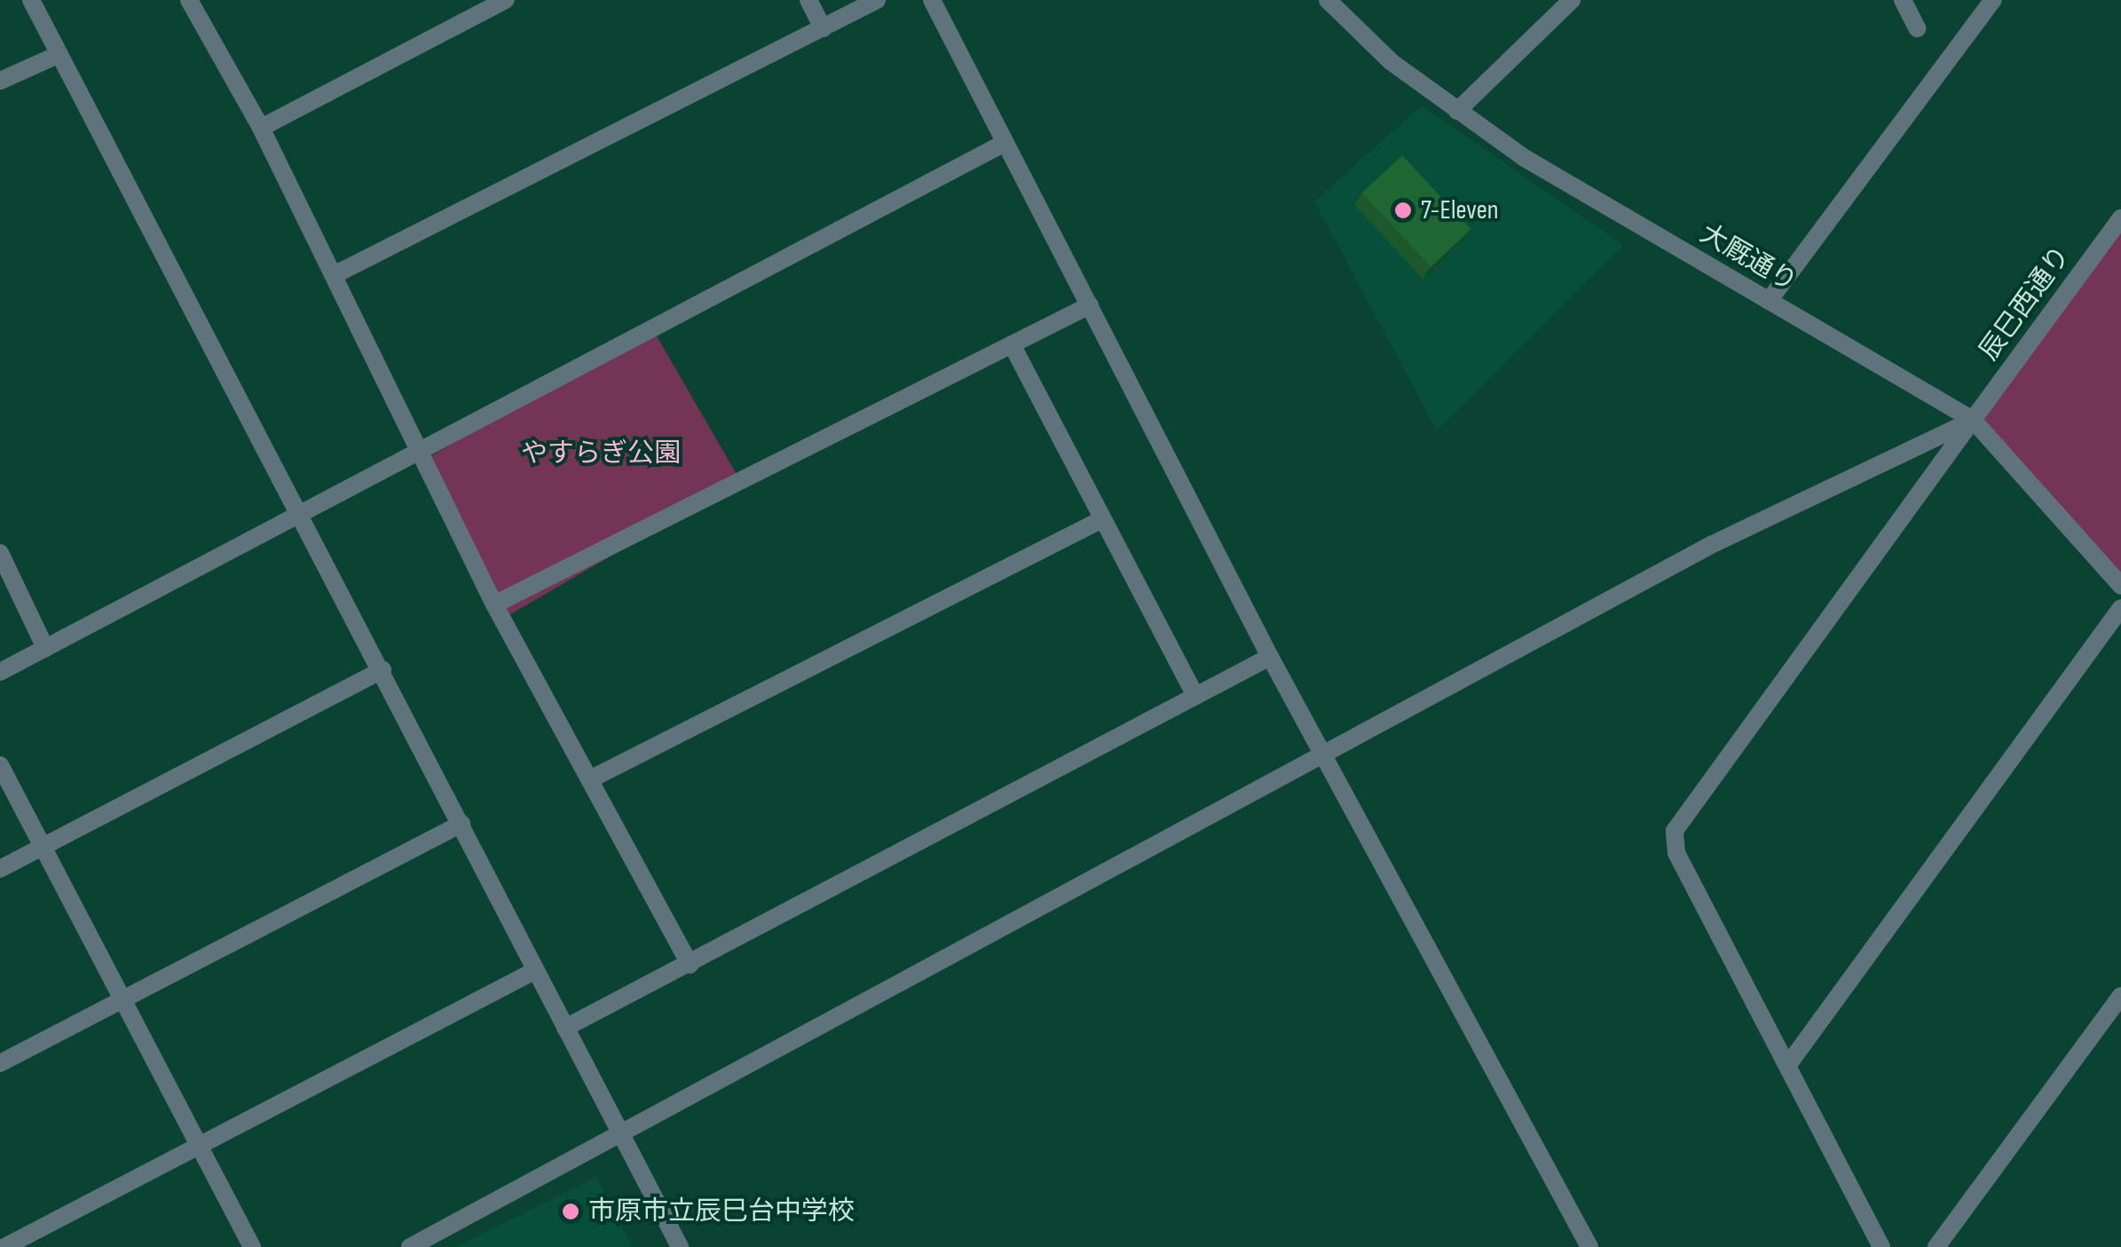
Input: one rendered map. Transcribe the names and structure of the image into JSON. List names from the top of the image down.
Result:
{
  "streets": {
    "street": ["大厩通り", "辰巳西通り"]
  },
  "crossings": [
    ["大厩通り", "辰巳西通り"]
  ],
  "parks": ["やすらぎ公園"],
  "places": ["7-Eleven", "市原市立辰巳台中学校"]
}
